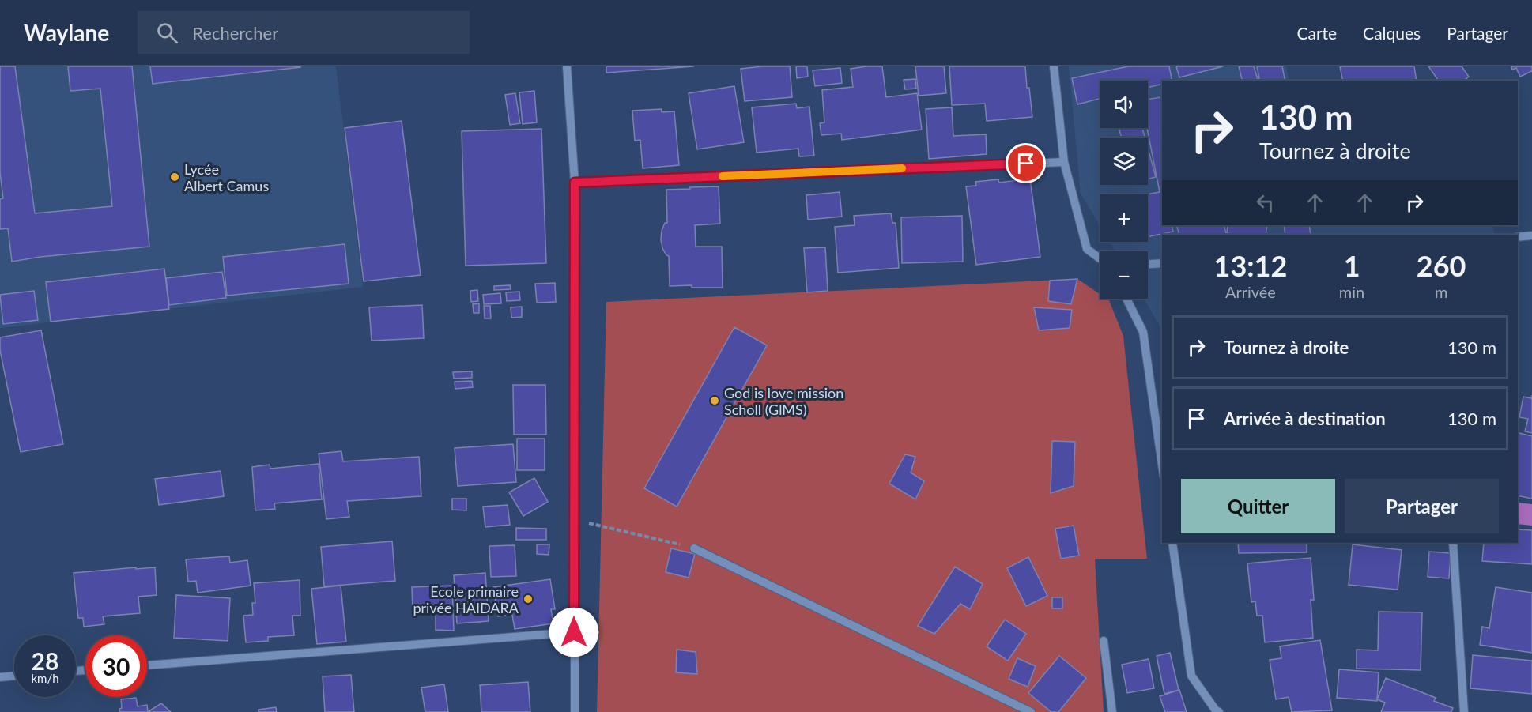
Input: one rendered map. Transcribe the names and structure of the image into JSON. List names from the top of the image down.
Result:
{
  "places": ["Lycée Albert Camus", "God is love mission Scholl (GlMS)", "Ecole primaire privée HAIDARA"],
  "page": {
    "header": "Waylane",
    "search": "Rechercher",
    "nav": ["Carte", "Calques", "Partager"],
    "map_buttons": ["+", "−"],
    "turn": ["130 m", "Tournez à droite"],
    "eta": [
      "13:12",
      "Arrivée",
      "1",
      "min",
      "260",
      "m"
    ],
    "list": [
      {
        "name": "Tournez à droite",
        "value": "130 m"
      },
      {
        "name": "Arrivée à destination",
        "value": "130 m"
      }
    ],
    "buttons": ["Quitter", "Partager"],
    "speed": "28 km/h",
    "limit": "30"
  }
}
